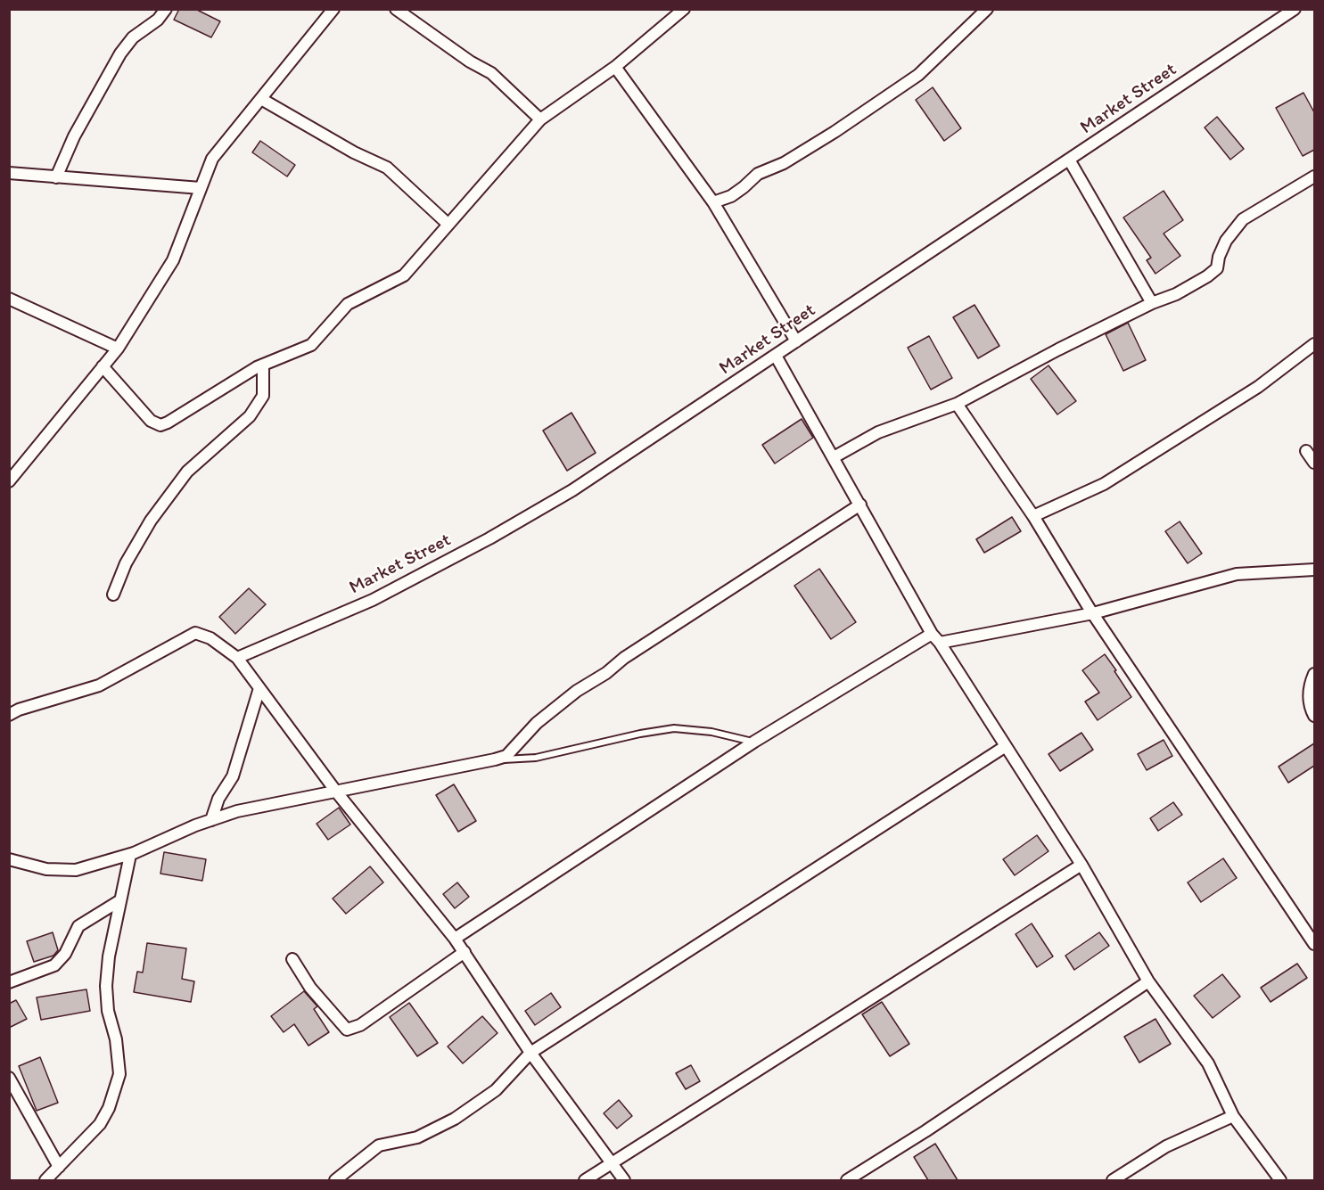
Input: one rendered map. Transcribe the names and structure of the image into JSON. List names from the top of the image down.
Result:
{
  "streets": {
    "street": ["Market Street"]
  }
}
